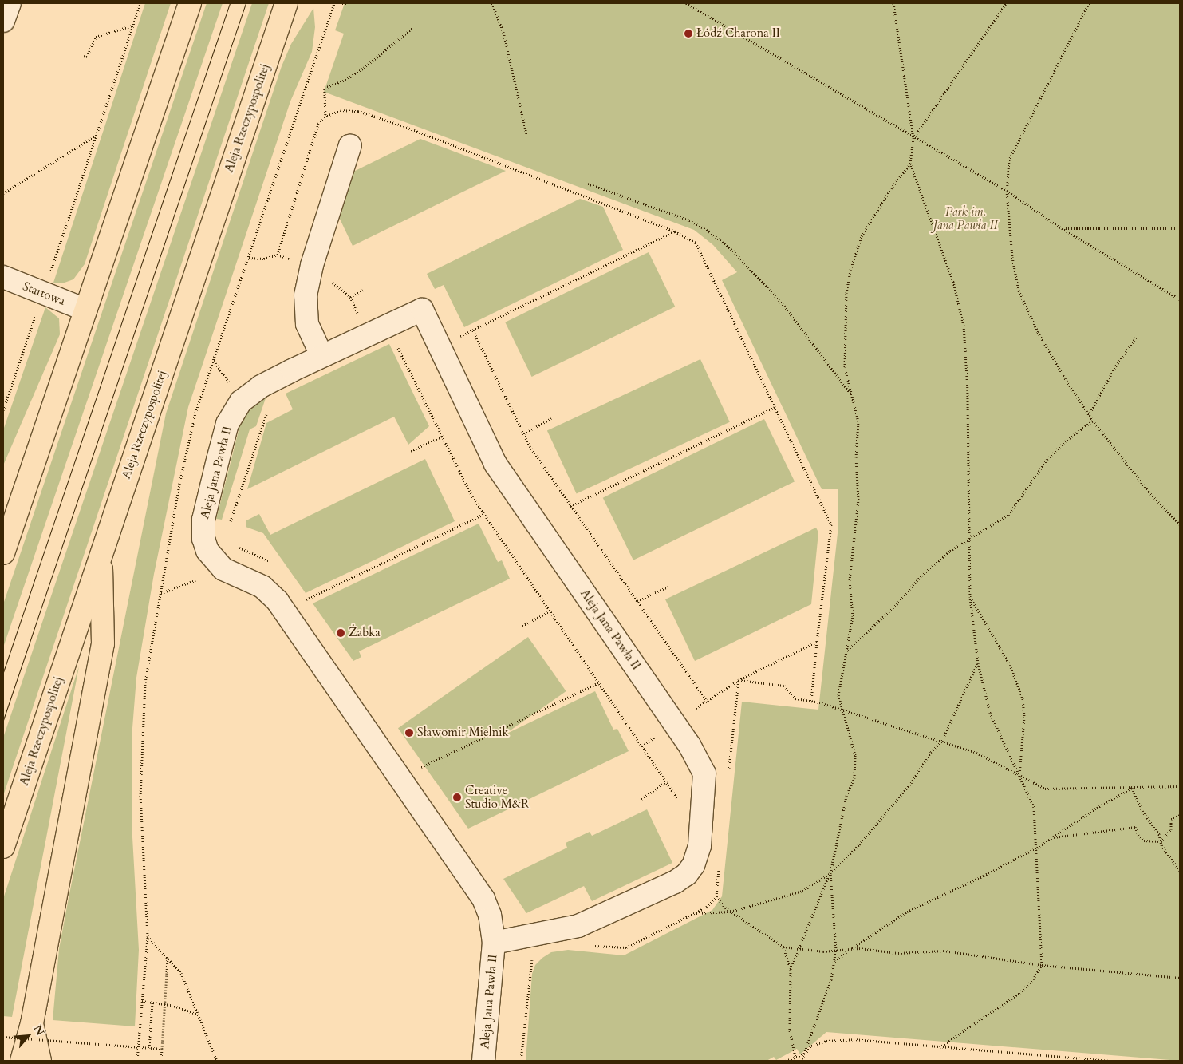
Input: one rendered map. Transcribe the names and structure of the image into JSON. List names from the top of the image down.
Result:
{
  "streets": {
    "main road": ["Aleja Rzeczypospolitej"],
    "street": ["Startowa", "Aleja Jana Pawła II"]
  },
  "parks": ["Park im. Jana Pawła II"],
  "places": [
    "Łódź Charona II",
    "Żabka",
    "Sławomir Mielnik",
    "Creative Studio M&R"
  ],
  "north": "top right"
}
